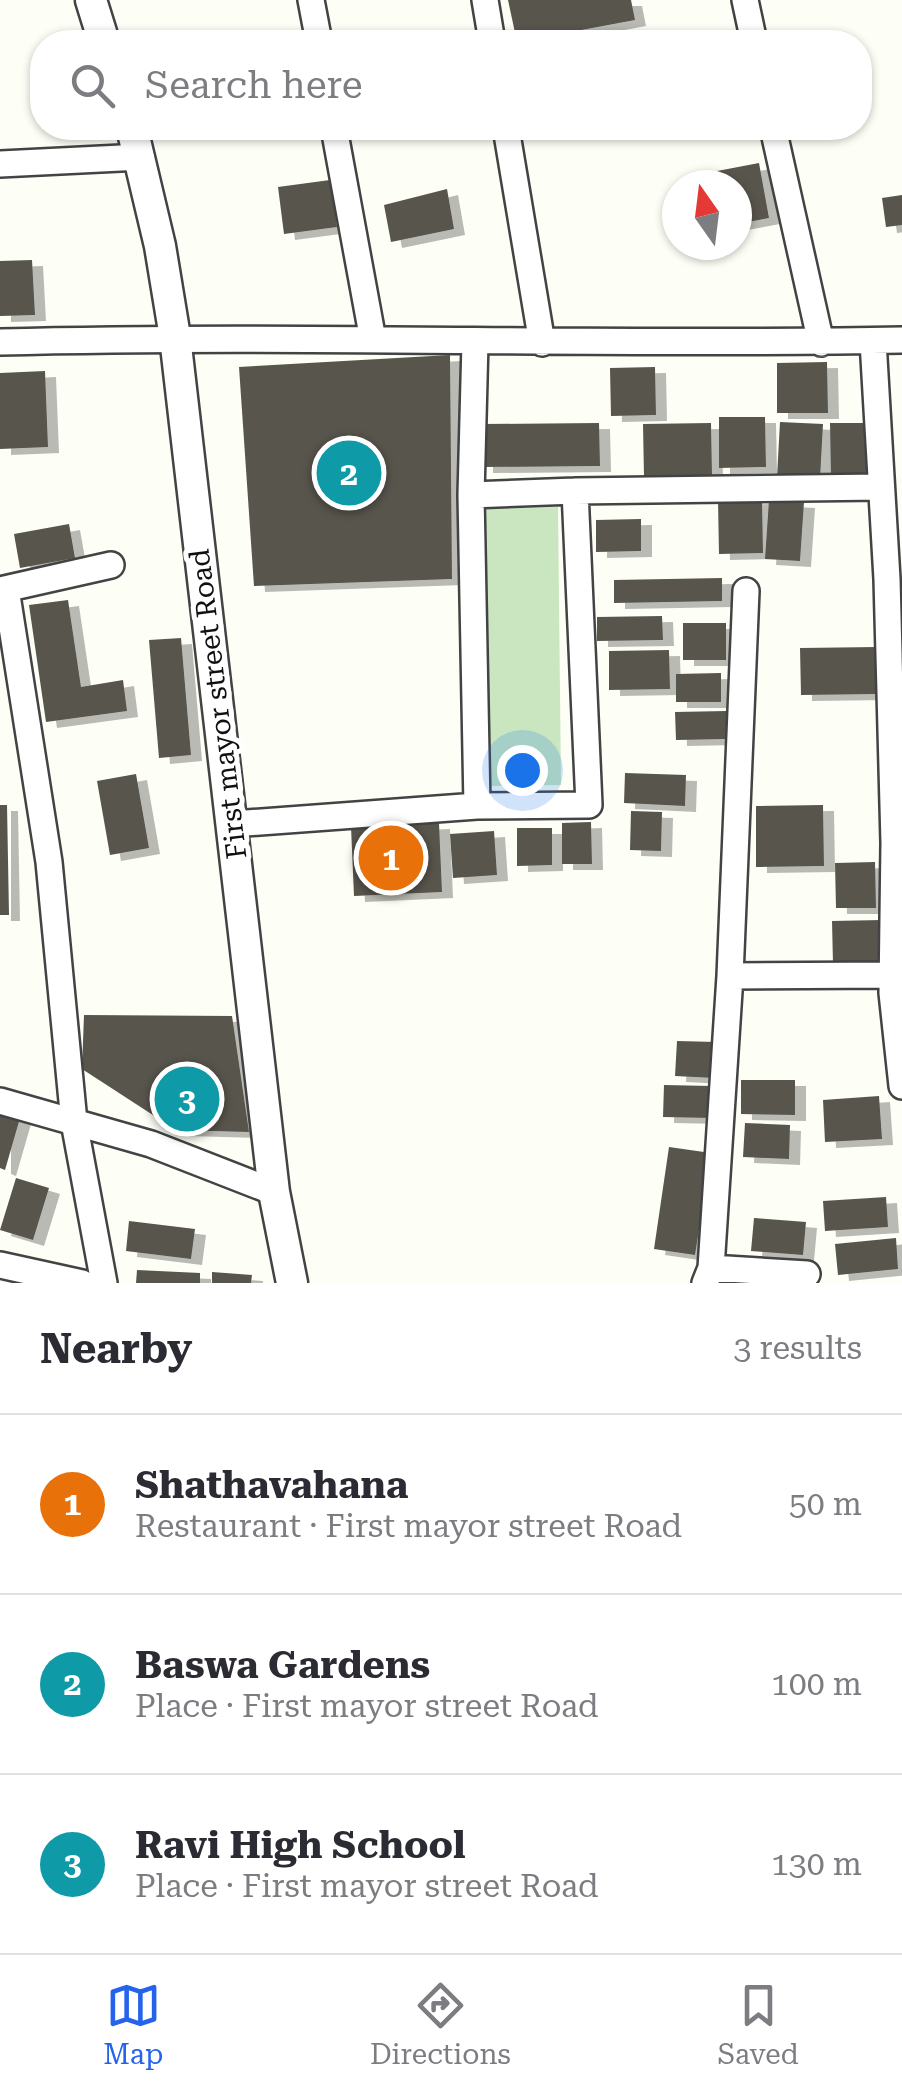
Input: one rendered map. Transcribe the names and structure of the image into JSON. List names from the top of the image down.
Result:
{
  "streets": {
    "street": ["First mayor street Road"]
  },
  "north": "top",
  "page": {
    "search": "Search here",
    "pins": ["2", "1", "3"],
    "heading": ["Nearby", "3 results"],
    "list": [
      {
        "mark": "1",
        "name": "Shathavahana",
        "note": "Restaurant · First mayor street Road",
        "value": "50 m"
      },
      {
        "mark": "2",
        "name": "Baswa Gardens",
        "note": "Place · First mayor street Road",
        "value": "100 m"
      },
      {
        "mark": "3",
        "name": "Ravi High School",
        "note": "Place · First mayor street Road",
        "value": "130 m"
      }
    ],
    "nav": ["Map", "Directions", "Saved"]
  }
}
